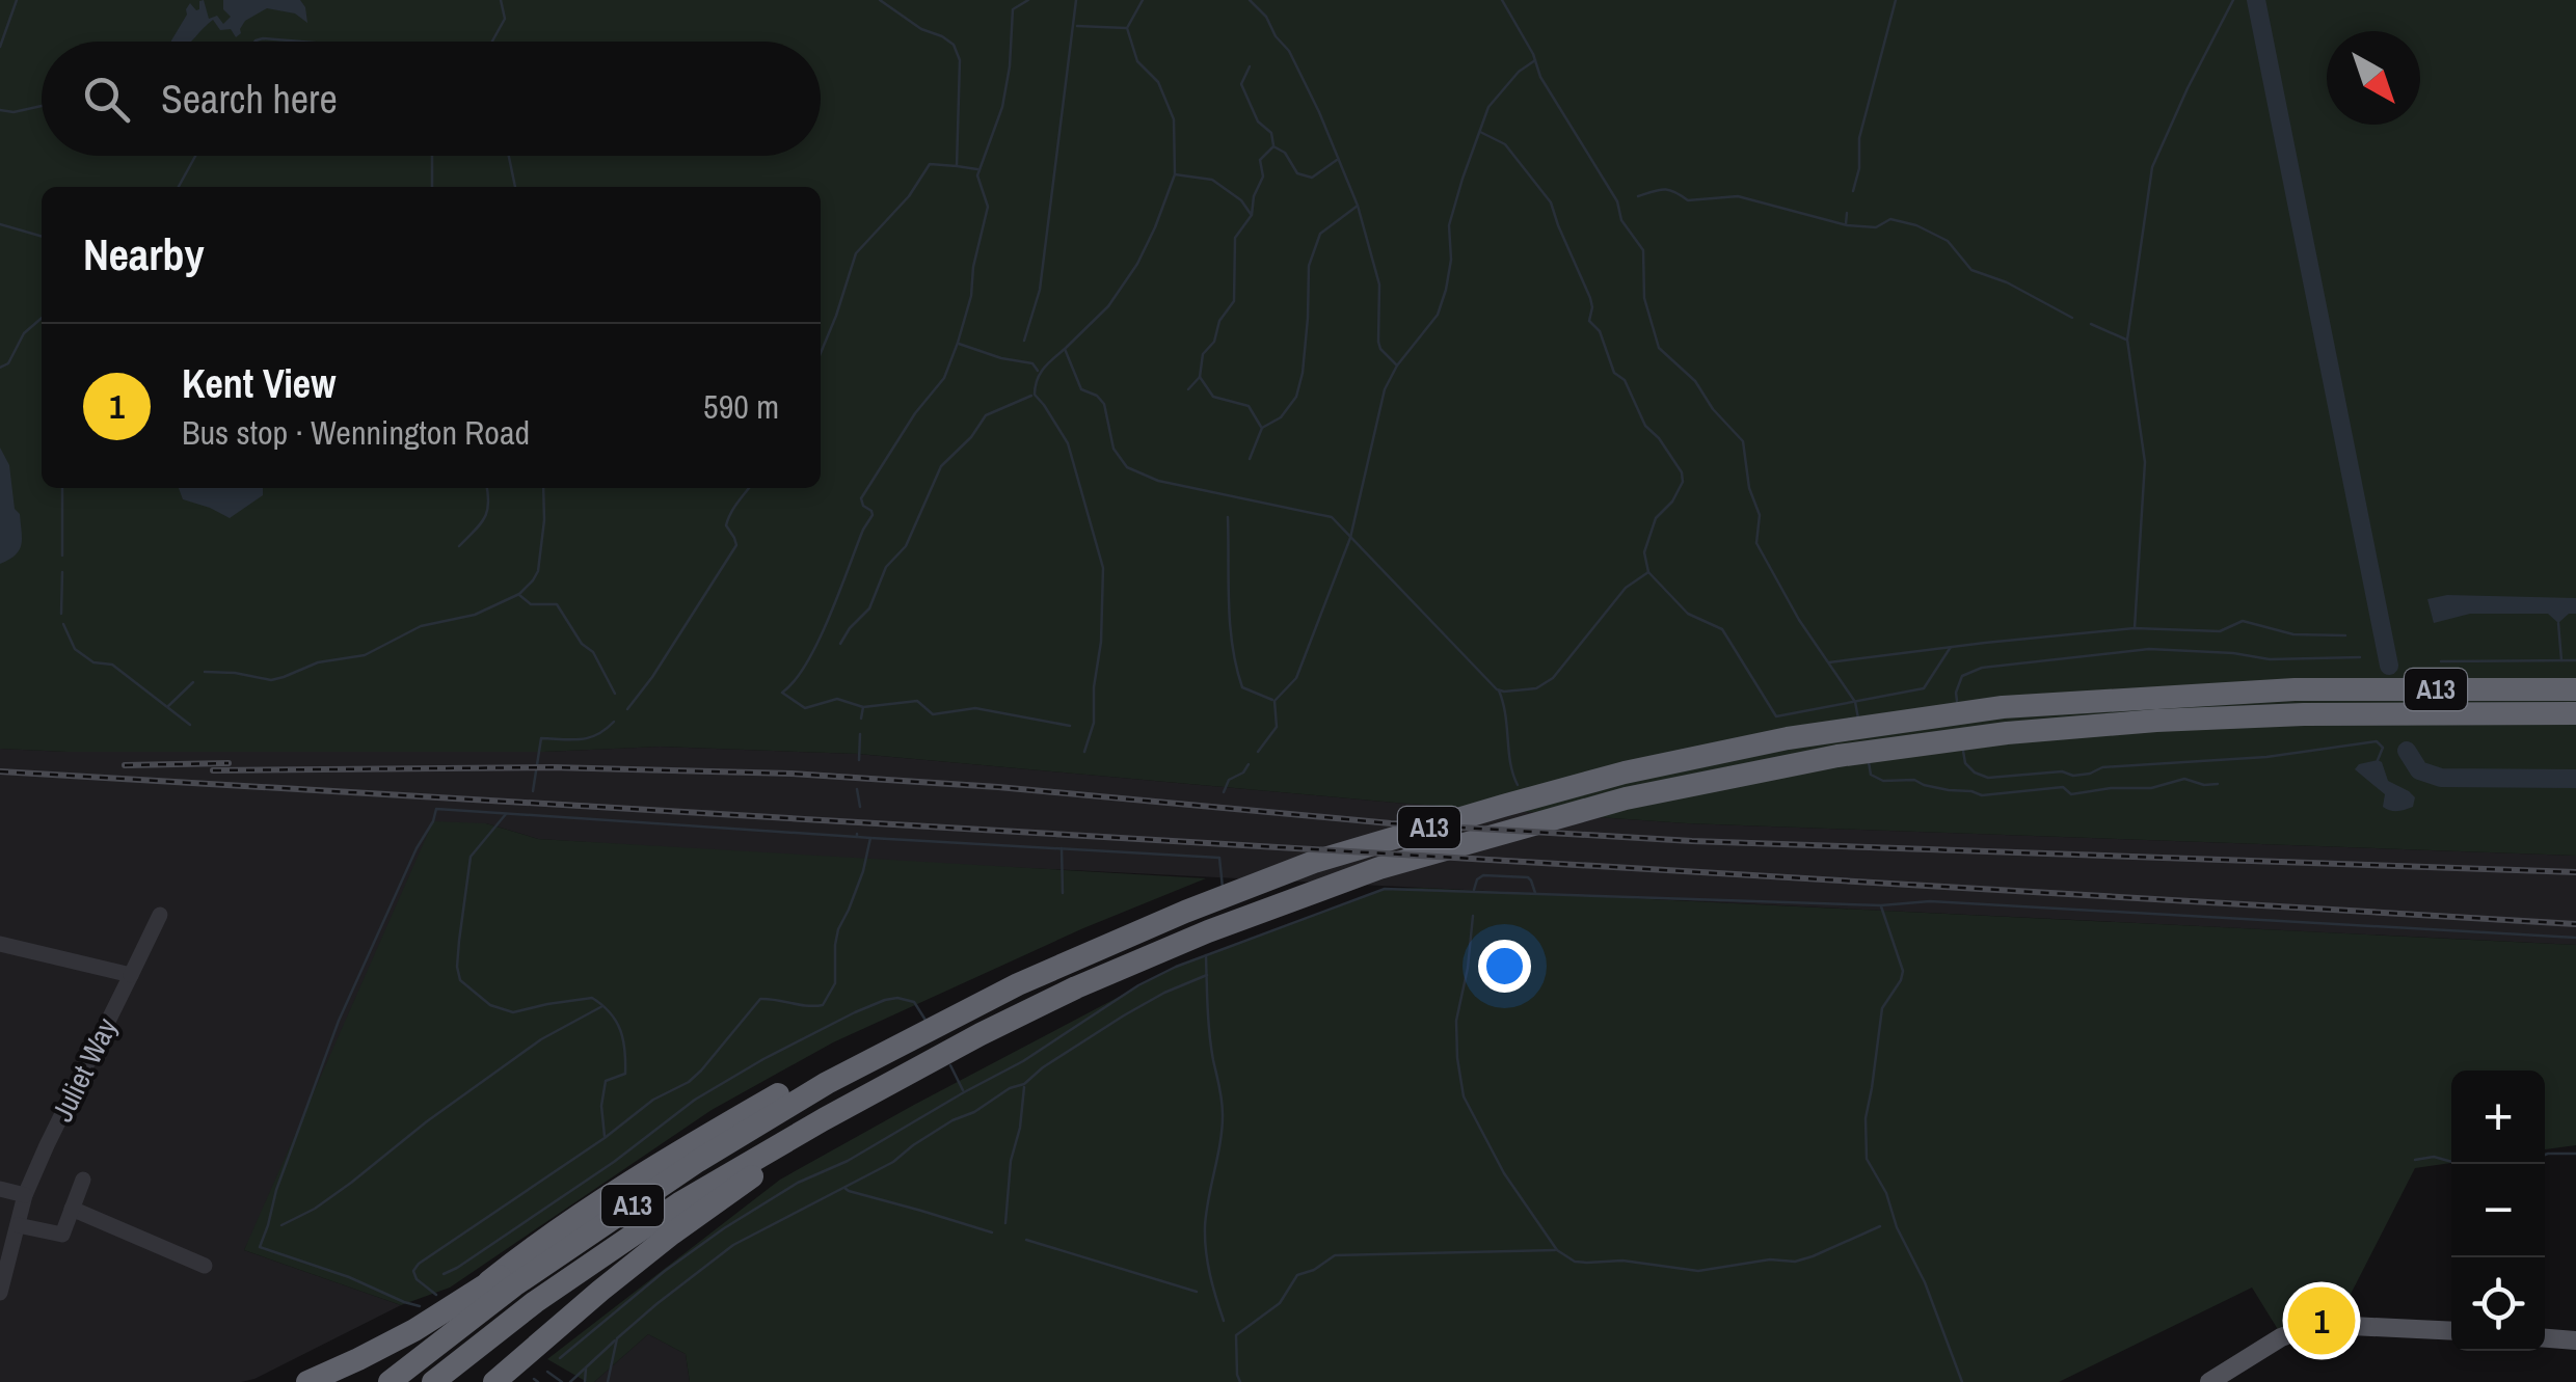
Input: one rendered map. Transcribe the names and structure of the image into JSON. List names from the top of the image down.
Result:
{
  "streets": {
    "highway": ["A13"],
    "street": ["Juliet Way"]
  },
  "north": "bottom right",
  "page": {
    "search": "Search here",
    "heading": "Nearby",
    "list": [
      {
        "mark": "1",
        "name": "Kent View",
        "note": "Bus stop · Wennington Road",
        "value": "590 m"
      }
    ],
    "map_buttons": ["+", "−"],
    "pins": "1"
  }
}
